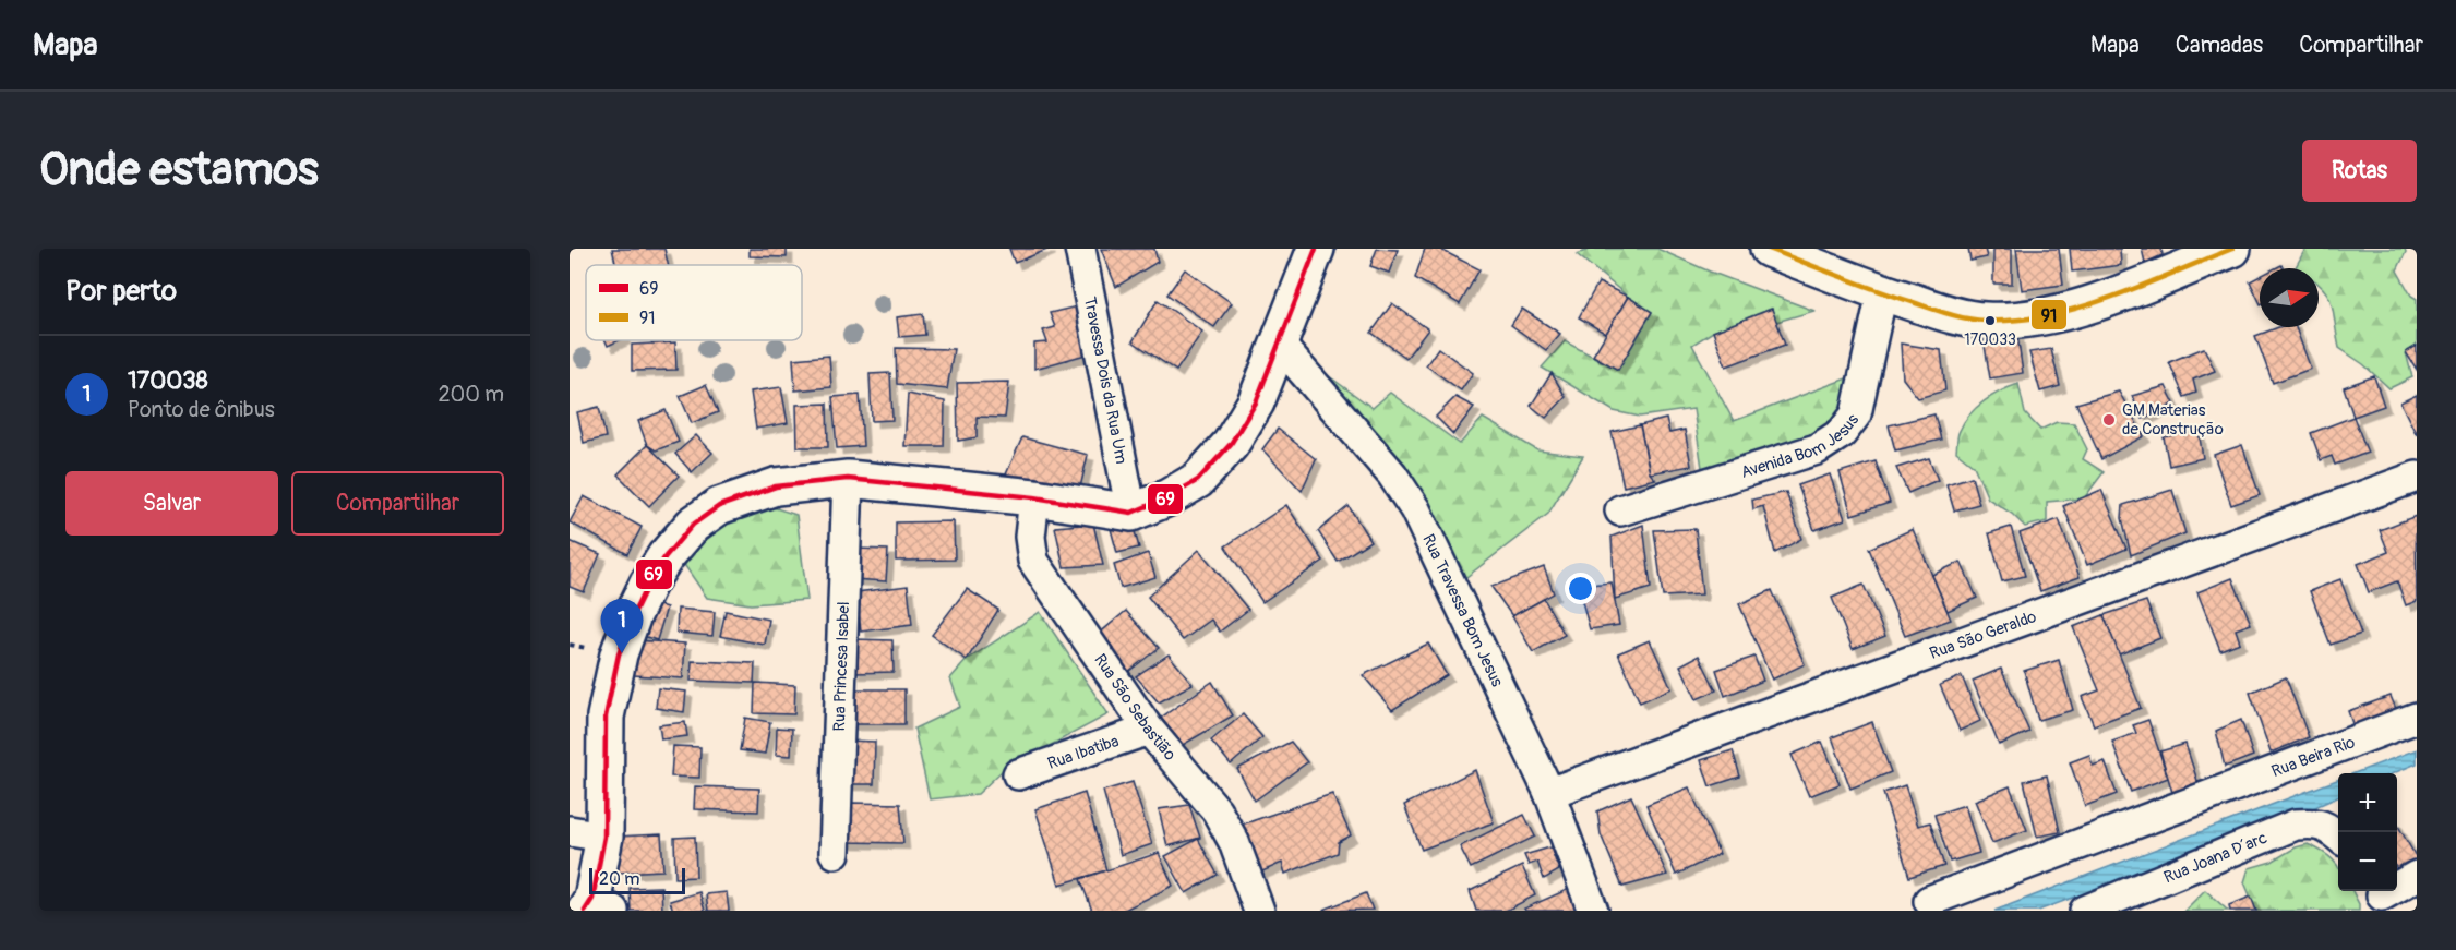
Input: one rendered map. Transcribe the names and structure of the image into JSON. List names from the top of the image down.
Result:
{
  "streets": {
    "street": [
      "Travessa Dois da Rua Um",
      "Avenida Bom Jesus",
      "Rua Travessa Bom Jesus",
      "Rua São Geraldo",
      "Rua Princesa Isabel",
      "Rua São Sebastião",
      "Rua Ibatiba",
      "Rua Beira Rio",
      "Rua Joana D´arc"
    ]
  },
  "crossings": [
    ["Rua Travessa Bom Jesus", "Rua São Geraldo"],
    ["Rua São Sebastião", "Rua Ibatiba"]
  ],
  "places": ["170033", "GM Materias de Construção"],
  "lines": ["transit line 69", "transit line 91"],
  "legend": ["69", "91"],
  "scale_bar": "20 m",
  "north": "right",
  "page": {
    "header": "Mapa",
    "nav": ["Mapa", "Camadas", "Compartilhar"],
    "buttons": [
      "Rotas",
      ["Salvar", "Compartilhar"]
    ],
    "title": "Onde estamos",
    "heading": "Por perto",
    "list": [
      {
        "mark": "1",
        "name": "170038",
        "note": "Ponto de ônibus",
        "value": "200 m"
      }
    ],
    "pins": "1",
    "map_buttons": ["+", "−"],
    "scale": "20 m"
  }
}
